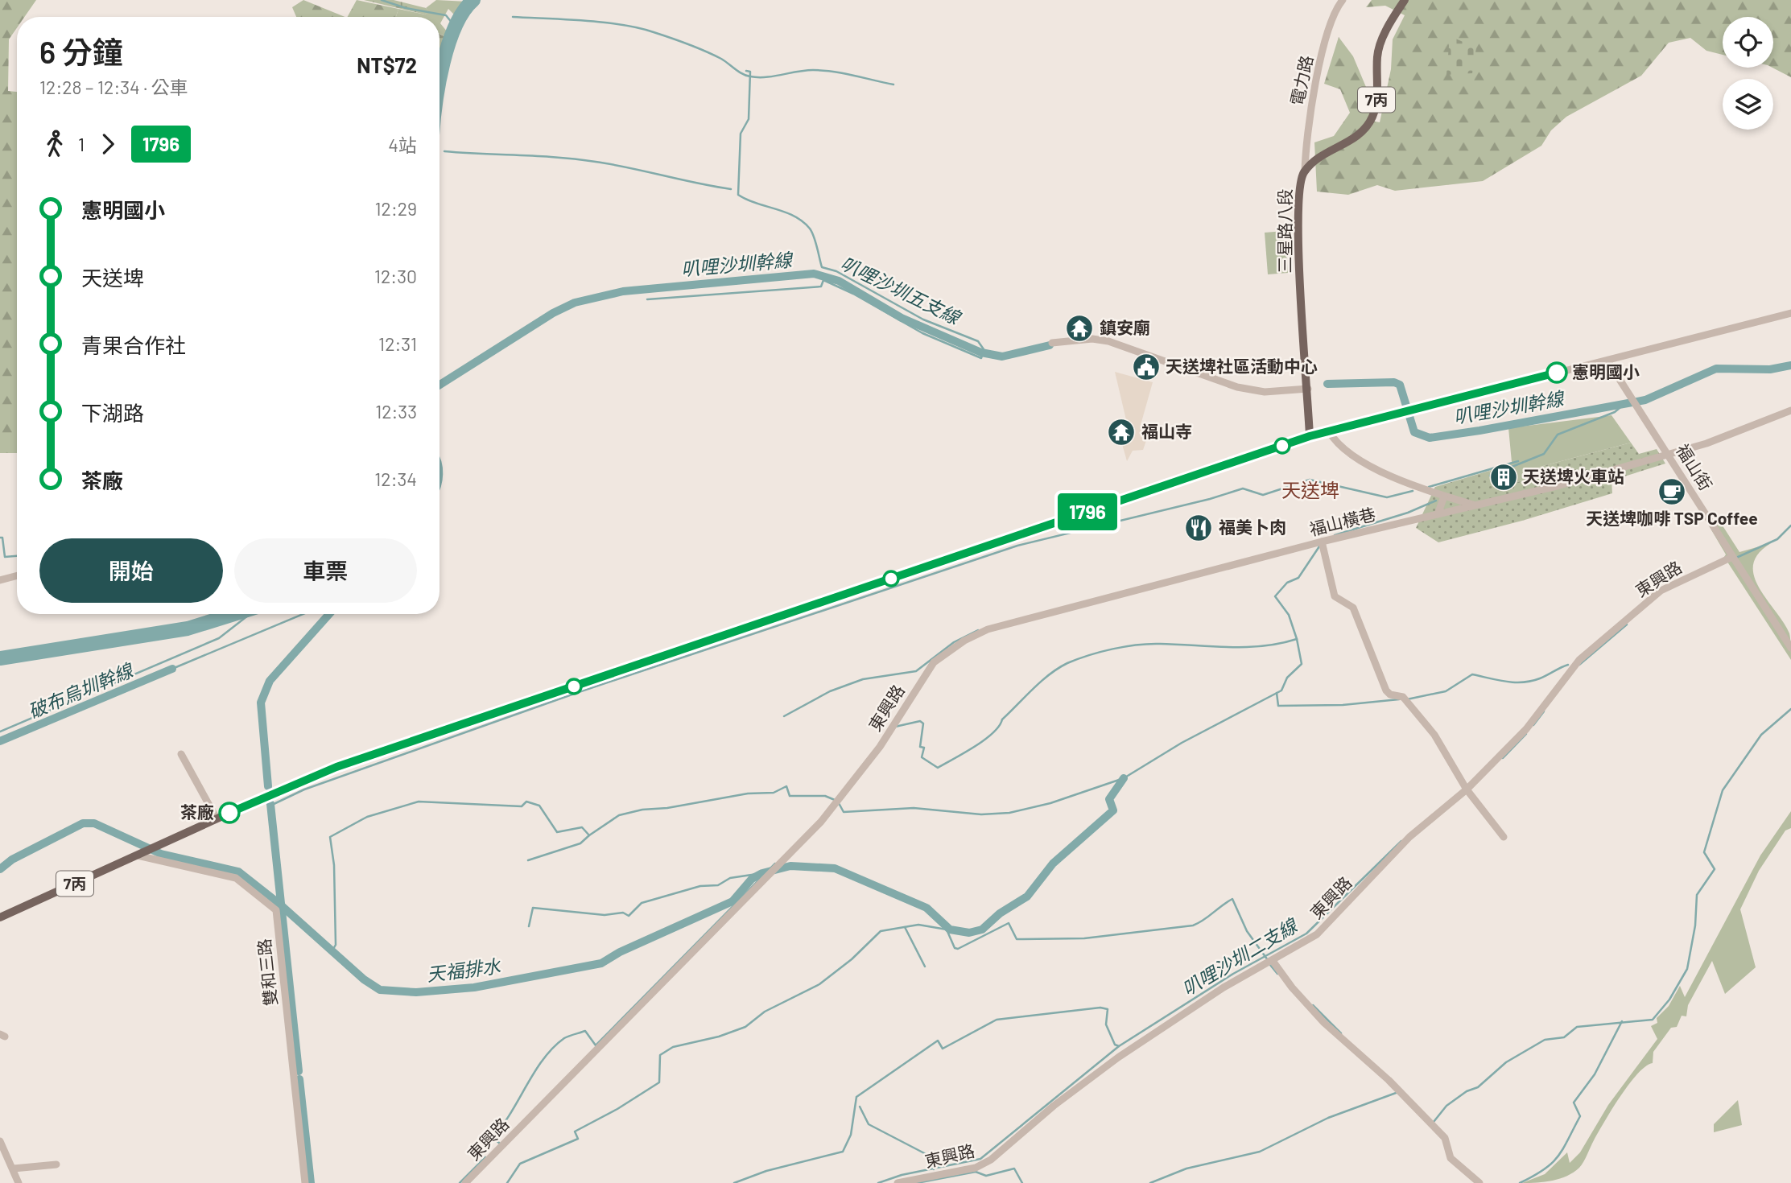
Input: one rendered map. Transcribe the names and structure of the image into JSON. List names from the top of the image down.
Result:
{
  "streets": {
    "main road": ["7丙", "三星路八段"],
    "street": [
      "電力路",
      "福山街",
      "福山橫巷",
      "東興路",
      "雙和三路"
    ]
  },
  "crossings": [
    ["電力路", "三星路八段"],
    ["7丙", "三星路八段"],
    ["7丙", "雙和三路"],
    ["福山街", "福山橫巷"],
    ["福山街", "東興路"],
    ["福山橫巷", "東興路"]
  ],
  "districts": ["天送埤"],
  "water": [
    "叭哩沙圳幹線",
    "叭哩沙圳五支線",
    "破布烏圳幹線",
    "叭哩沙圳二支線",
    "天福排水"
  ],
  "places": {
    "temple": ["鎮安廟", "福山寺"],
    "public building": ["天送埤社區活動中心"],
    "other": ["憲明國小", "茶廠"],
    "building": ["天送埤火車站"],
    "cafe": ["天送埤咖啡 TSP Coffee"],
    "restaurant": ["福美卜肉"]
  },
  "lines": ["bus line 1796"],
  "page": {
    "on_map": "1796",
    "heading": ["6 分鐘", "12:28 – 12:34 · 公車", "NT$72"],
    "legs": ["1", "1796", "4站"],
    "list": [
      {
        "name": "憲明國小",
        "value": "12:29"
      },
      {
        "name": "天送埤",
        "value": "12:30"
      },
      {
        "name": "青果合作社",
        "value": "12:31"
      },
      {
        "name": "下湖路",
        "value": "12:33"
      },
      {
        "name": "茶廠",
        "value": "12:34"
      }
    ],
    "buttons": ["開始", "車票"]
  }
}
